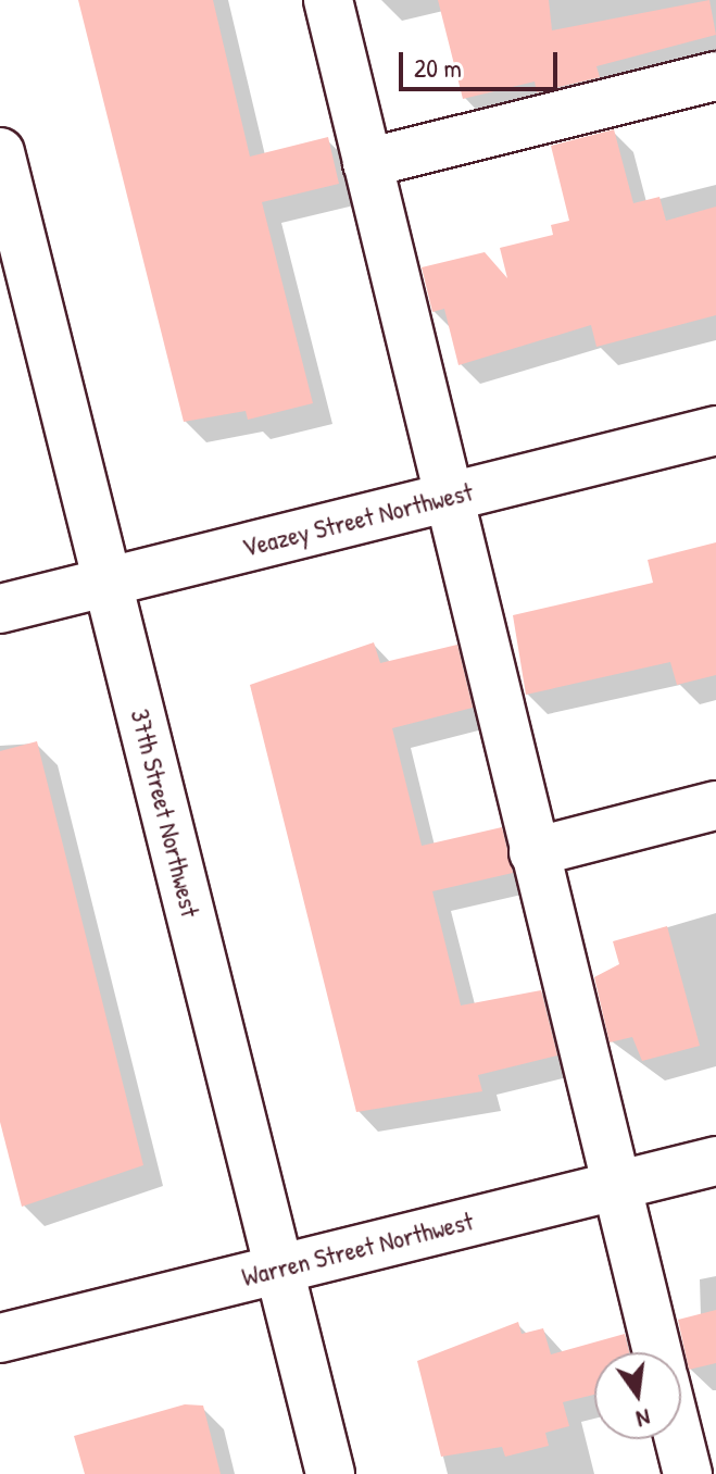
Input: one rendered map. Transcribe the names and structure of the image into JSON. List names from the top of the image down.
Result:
{
  "streets": {
    "street": ["Veazey Street Northwest", "37th Street Northwest", "Warren Street Northwest"]
  },
  "crossings": [
    ["Veazey Street Northwest", "37th Street Northwest"],
    ["37th Street Northwest", "Warren Street Northwest"]
  ],
  "scale_bar": "20 m",
  "north": "bottom"
}
